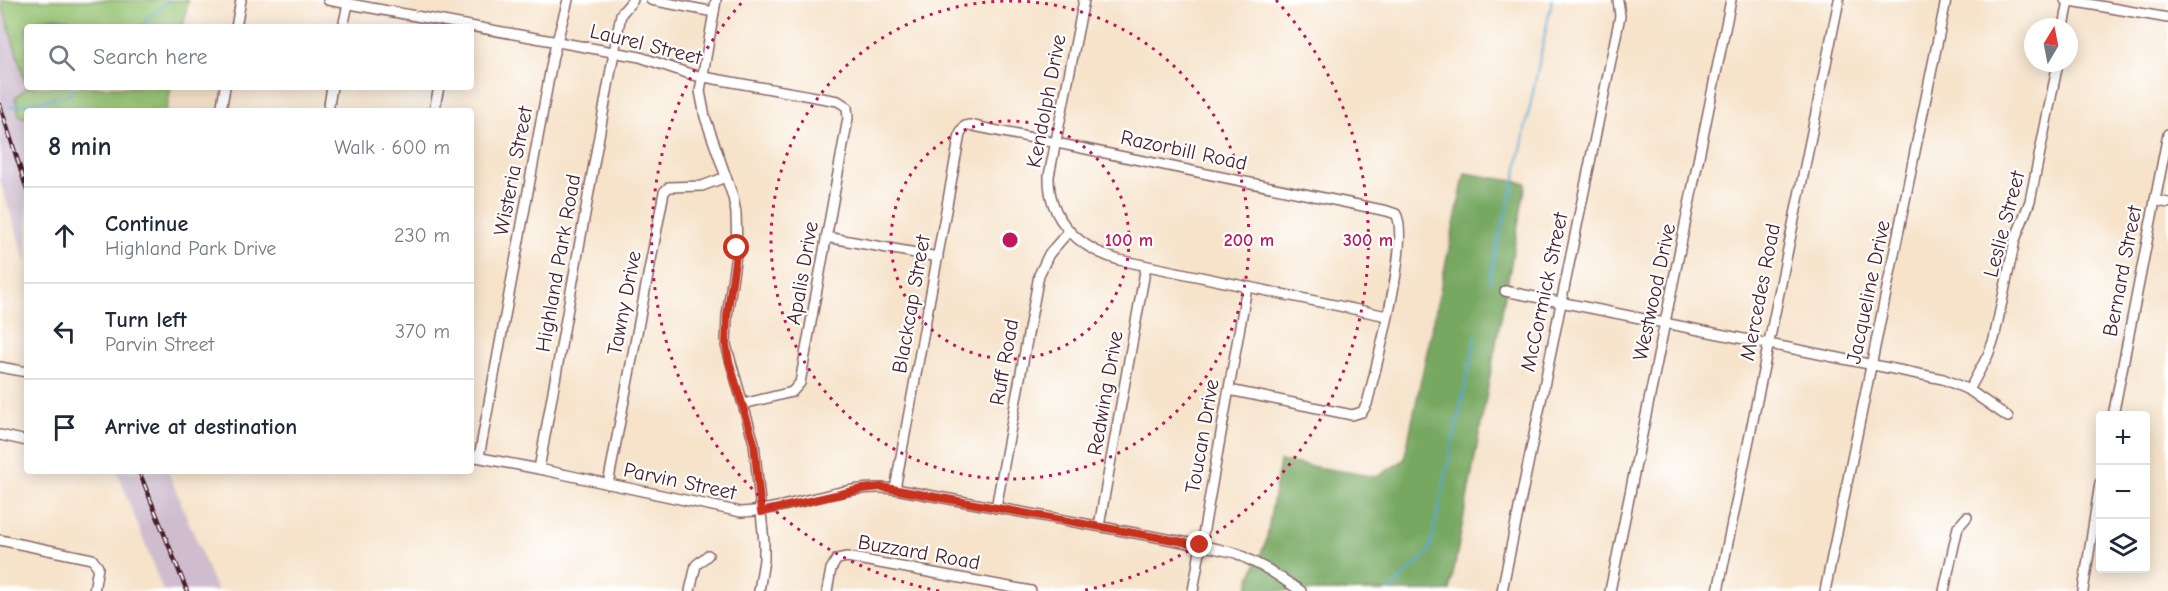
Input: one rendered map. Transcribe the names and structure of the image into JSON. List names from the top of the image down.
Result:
{
  "streets": {
    "street": [
      "Laurel Street",
      "Kendolph Drive",
      "Razorbill Road",
      "Wisteria Street",
      "Leslie Street",
      "Highland Park Road",
      "Bernard Street",
      "Apalis Drive",
      "McCormick Street",
      "Westwood Drive",
      "Mercedes Road",
      "Jacqueline Drive",
      "Tawny Drive",
      "Blackcap Street",
      "Ruff Road",
      "Redwing Drive",
      "Toucan Drive",
      "Parvin Street",
      "Buzzard Road"
    ]
  },
  "crossings": [
    ["Laurel Street", "Wisteria Street"],
    ["Laurel Street", "Highland Park Road"],
    ["Laurel Street", "Apalis Drive"],
    ["Kendolph Drive", "Razorbill Road"],
    ["Kendolph Drive", "Ruff Road"],
    ["Kendolph Drive", "Redwing Drive"],
    ["Kendolph Drive", "Toucan Drive"],
    ["Razorbill Road", "Blackcap Street"],
    ["Highland Park Road", "Parvin Street"],
    ["Tawny Drive", "Parvin Street"],
    ["Blackcap Street", "Parvin Street"],
    ["Ruff Road", "Parvin Street"],
    ["Redwing Drive", "Parvin Street"],
    ["Toucan Drive", "Parvin Street"]
  ],
  "north": "top",
  "page": {
    "search": "Search here",
    "heading": ["8 min", "Walk · 600 m"],
    "list": [
      ["Continue", "Highland Park Drive", "230 m"],
      ["Turn left", "Parvin Street", "370 m"],
      "Arrive at destination"
    ],
    "map_buttons": ["+", "−"]
  },
  "rings": ["100 m", "200 m", "300 m"]
}
